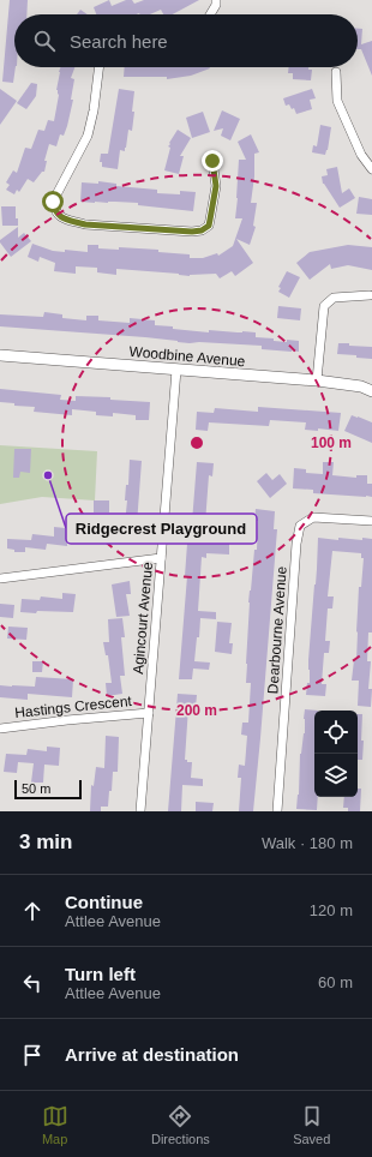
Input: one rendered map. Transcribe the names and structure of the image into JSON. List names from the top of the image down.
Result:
{
  "streets": {
    "street": [
      "Woodbine Avenue",
      "Agincourt Avenue",
      "Dearbourne Avenue",
      "Hastings Crescent"
    ]
  },
  "crossings": [
    ["Woodbine Avenue", "Agincourt Avenue"],
    ["Agincourt Avenue", "Hastings Crescent"]
  ],
  "places": ["Ridgecrest Playground"],
  "scale_bar": "50 m",
  "page": {
    "search": "Search here",
    "scale": "50 m",
    "heading": ["3 min", "Walk · 180 m"],
    "list": [
      ["Continue", "Attlee Avenue", "120 m"],
      ["Turn left", "Attlee Avenue", "60 m"],
      "Arrive at destination"
    ],
    "nav": ["Map", "Directions", "Saved"]
  },
  "rings": ["100 m", "200 m"]
}
